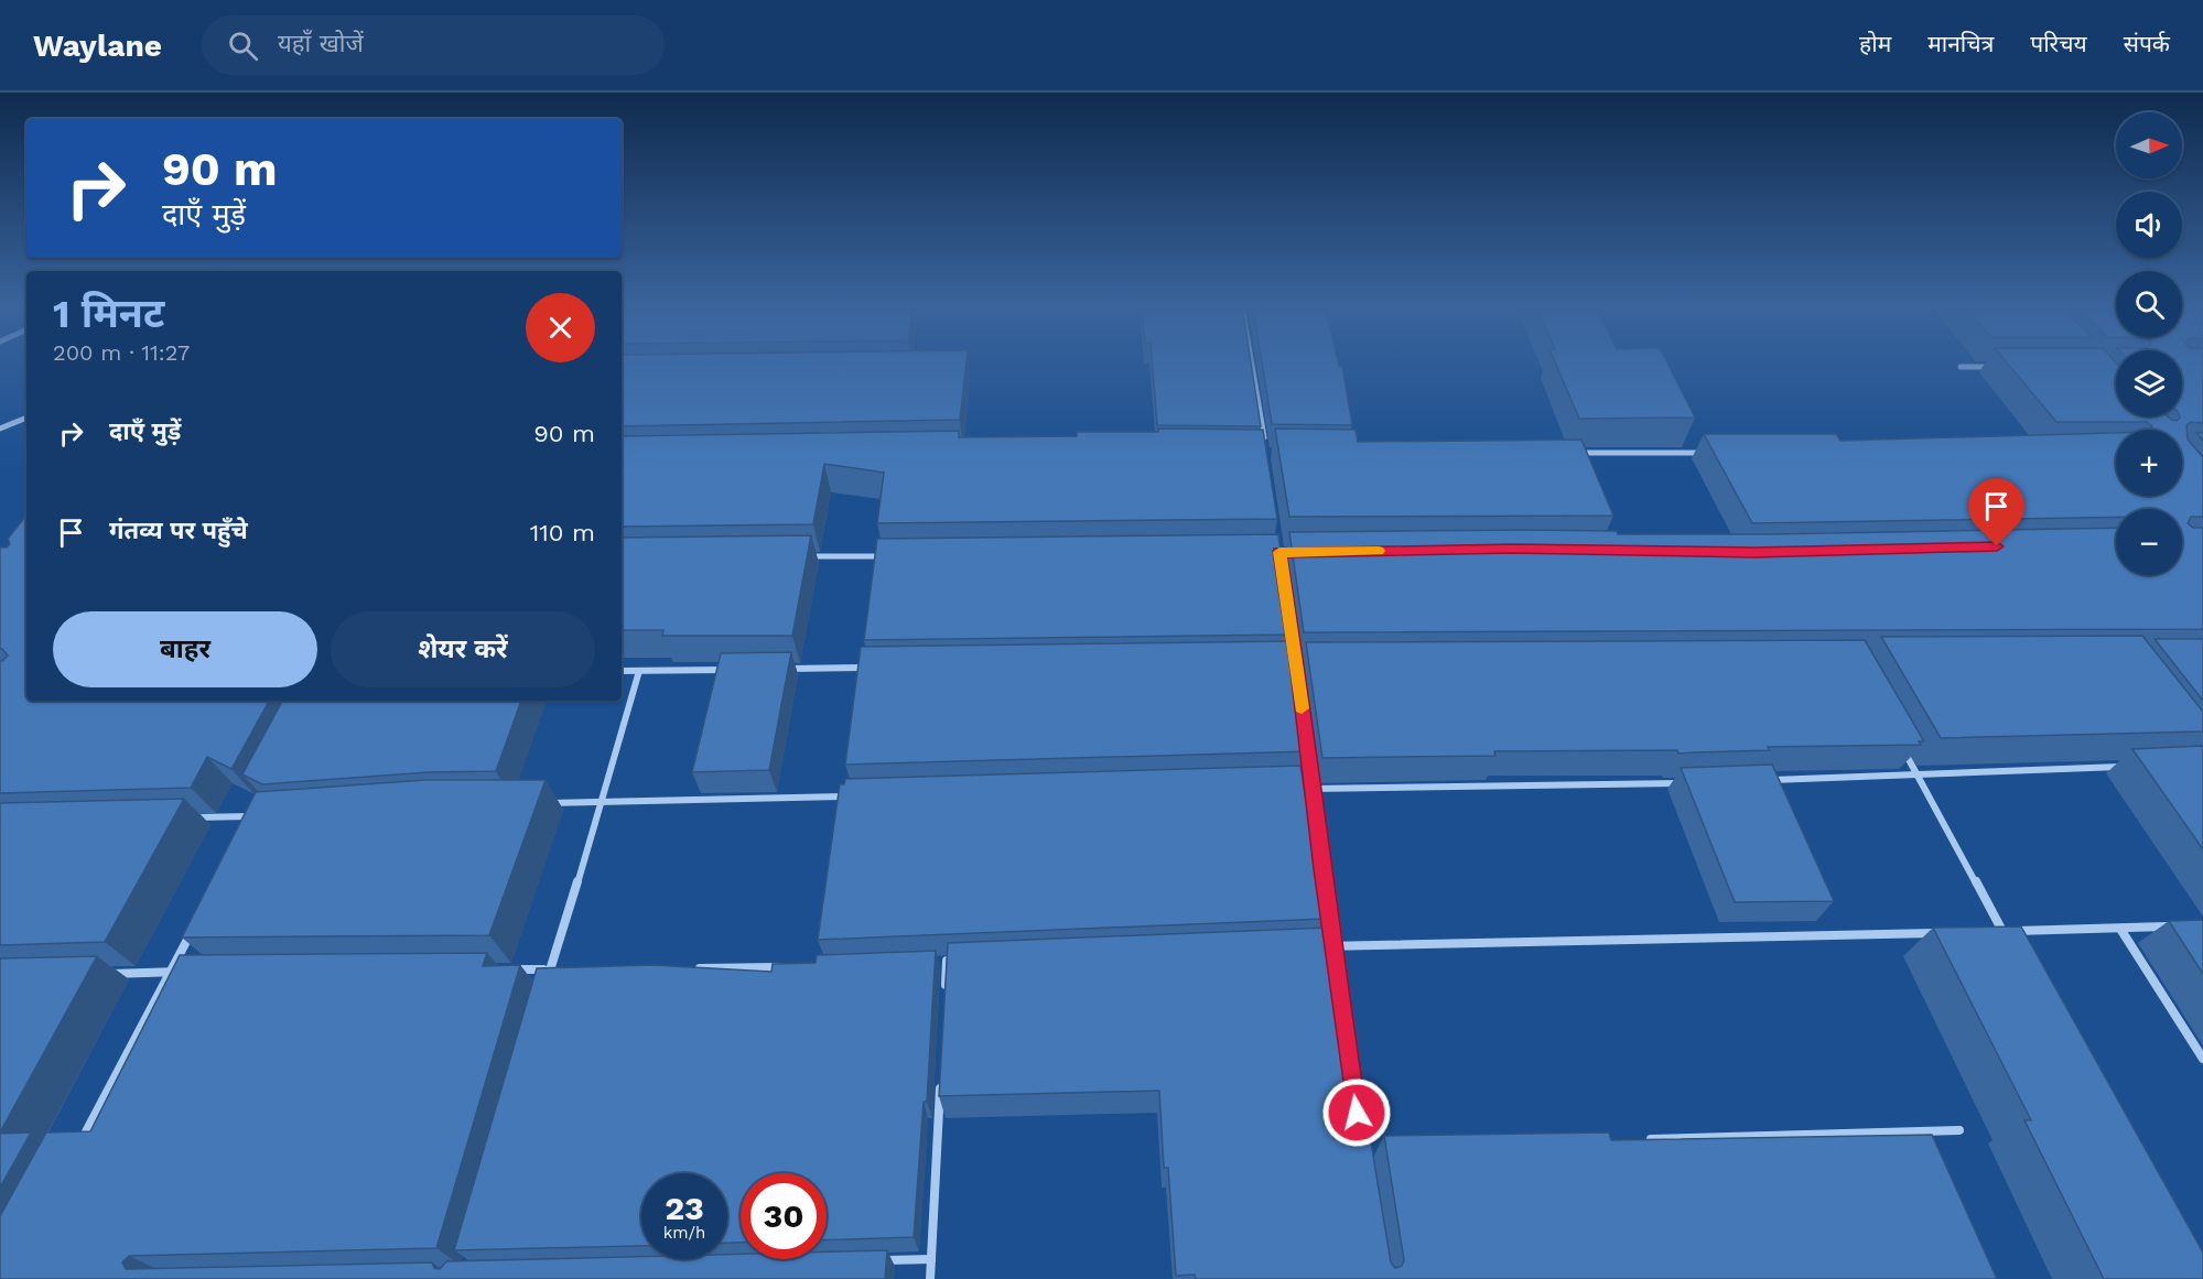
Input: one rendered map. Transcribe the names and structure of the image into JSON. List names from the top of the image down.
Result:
{
  "north": "right",
  "page": {
    "header": "Waylane",
    "search": "यहाँ खोजें",
    "nav": [
      "होम",
      "मानचित्र",
      "परिचय",
      "संपर्क"
    ],
    "map_buttons": ["+", "−"],
    "turn": ["90 m", "दाएँ मुड़ें"],
    "heading": ["1 मिनट", "200 m · 11:27"],
    "list": [
      {
        "name": "दाएँ मुड़ें",
        "value": "90 m"
      },
      {
        "name": "गंतव्य पर पहुँचे",
        "value": "110 m"
      }
    ],
    "buttons": ["बाहर", "शेयर करें"],
    "speed": "23 km/h",
    "limit": "30"
  }
}
